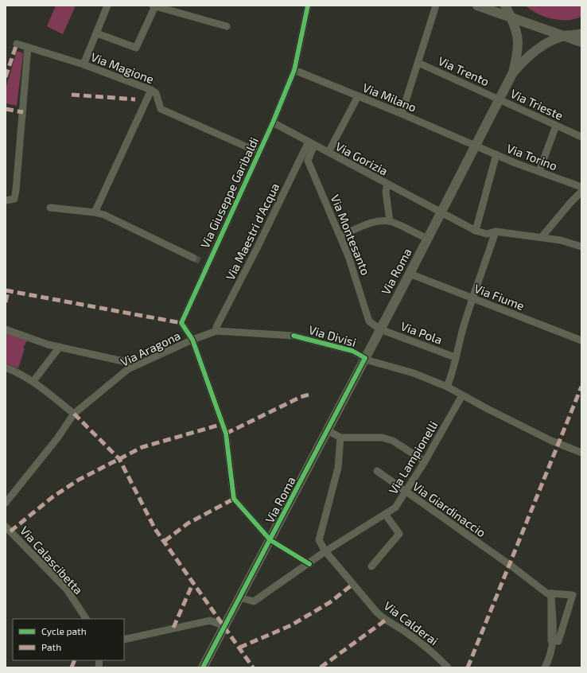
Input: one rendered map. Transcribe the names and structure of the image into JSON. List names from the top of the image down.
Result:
{
  "streets": {
    "street": [
      "Via Magione",
      "Via Trento",
      "Via Milano",
      "Via Trieste",
      "Via Torino",
      "Via Gorizia",
      "Via Giuseppe Garibaldi",
      "Via Maestri d'Acqua",
      "Via Montesanto",
      "Via Roma",
      "Via Fiume",
      "Via Pola",
      "Via Divisi",
      "Via Aragona",
      "Via Lampionelli",
      "Via Giardinaccio",
      "Via Calascibetta",
      "Via Calderai"
    ]
  },
  "crossings": [
    ["Via Magione", "Via Giuseppe Garibaldi"],
    ["Via Trento", "Via Trieste"],
    ["Via Trento", "Via Roma"],
    ["Via Milano", "Via Torino"],
    ["Via Milano", "Via Giuseppe Garibaldi"],
    ["Via Milano", "Via Roma"],
    ["Via Trieste", "Via Roma"],
    ["Via Torino", "Via Roma"],
    ["Via Gorizia", "Via Giuseppe Garibaldi"],
    ["Via Gorizia", "Via Maestri d'Acqua"],
    ["Via Gorizia", "Via Montesanto"],
    ["Via Gorizia", "Via Roma"],
    ["Via Giuseppe Garibaldi", "Via Divisi"],
    ["Via Giuseppe Garibaldi", "Via Aragona"],
    ["Via Maestri d'Acqua", "Via Montesanto"],
    ["Via Maestri d'Acqua", "Via Divisi"],
    ["Via Montesanto", "Via Roma"],
    ["Via Montesanto", "Via Pola"],
    ["Via Roma", "Via Fiume"],
    ["Via Roma", "Via Pola"],
    ["Via Roma", "Via Divisi"],
    ["Via Roma", "Via Lampionelli"],
    ["Via Divisi", "Via Aragona"],
    ["Via Divisi", "Via Lampionelli"],
    ["Via Lampionelli", "Via Giardinaccio"],
    ["Via Lampionelli", "Via Calderai"]
  ],
  "legend": ["Cycle path", "Path"]
}
